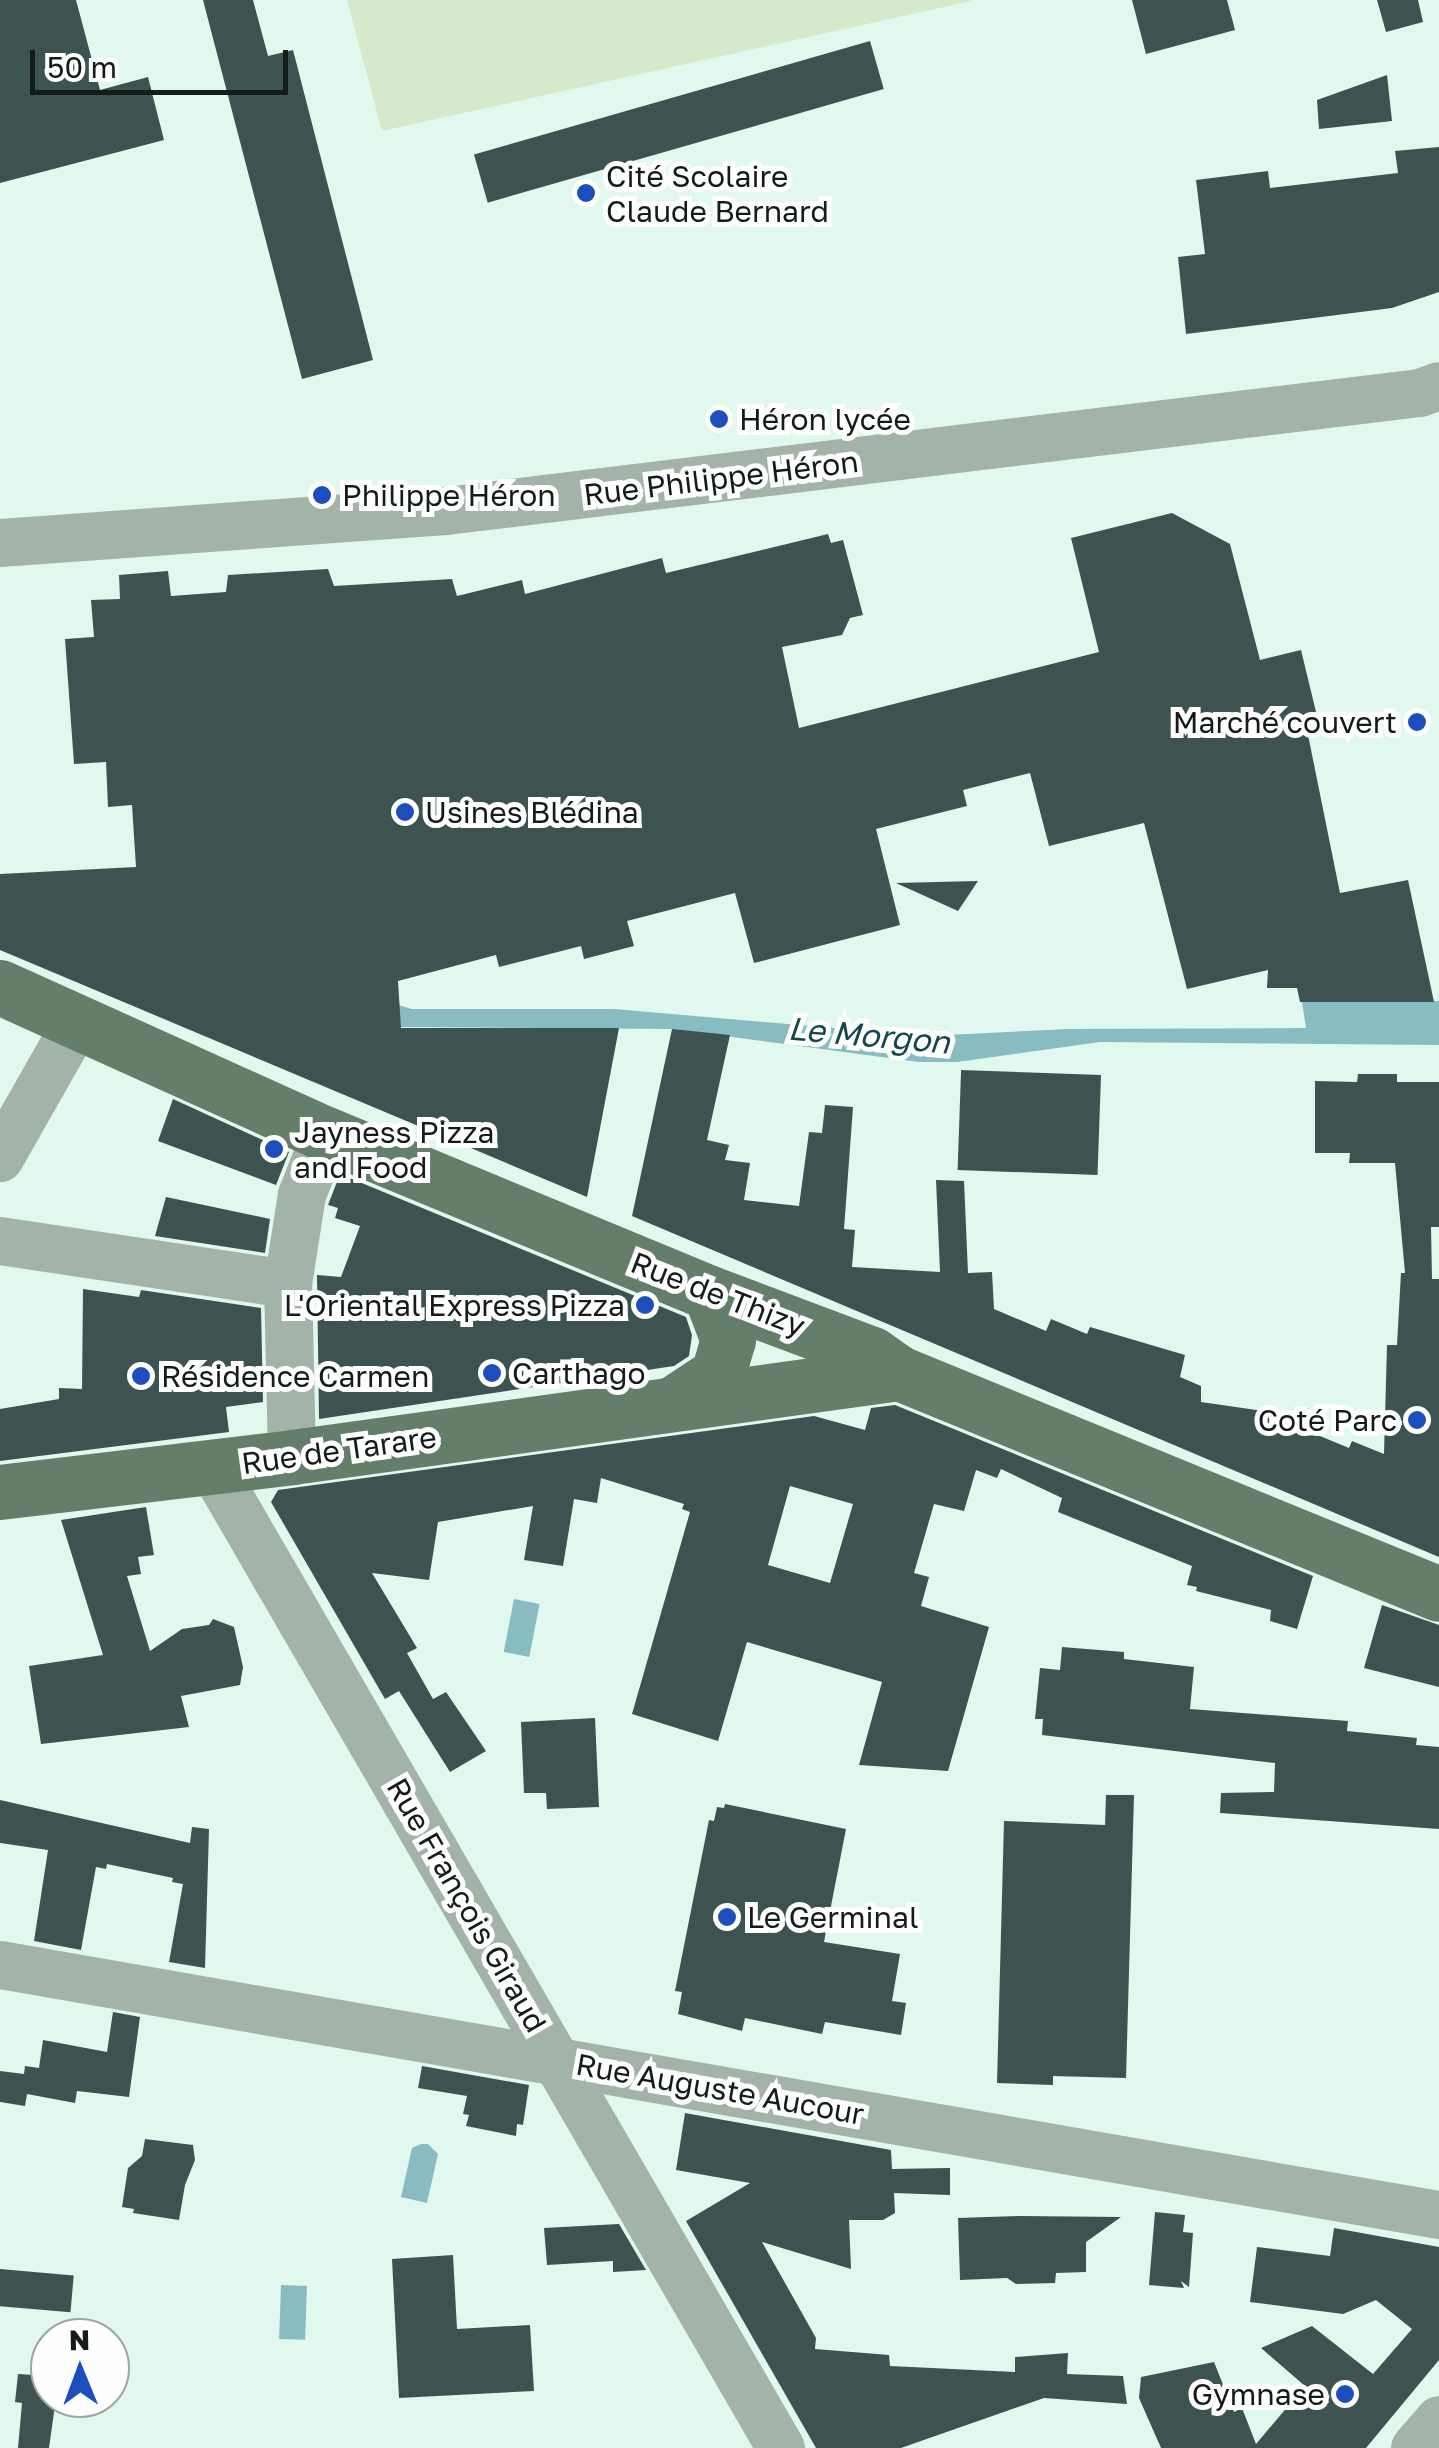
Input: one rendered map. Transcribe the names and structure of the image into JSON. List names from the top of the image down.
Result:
{
  "streets": {
    "main road": ["Rue de Thizy", "Rue de Tarare"],
    "street": ["Rue Philippe Héron", "Rue François Giraud", "Rue Auguste Aucour"]
  },
  "crossings": [
    ["Rue de Thizy", "Rue de Tarare"],
    ["Rue de Tarare", "Rue François Giraud"],
    ["Rue François Giraud", "Rue Auguste Aucour"]
  ],
  "water": ["Le Morgon"],
  "places": [
    "Cité Scolaire Claude Bernard",
    "Héron lycée",
    "Philippe Héron",
    "Marché couvert",
    "Usines Blédina",
    "Jayness Pizza and Food",
    "L'Oriental Express Pizza",
    "Carthago",
    "Résidence Carmen",
    "Coté Parc",
    "Le Germinal",
    "Gymnase"
  ],
  "scale_bar": "50 m",
  "north": "top"
}
